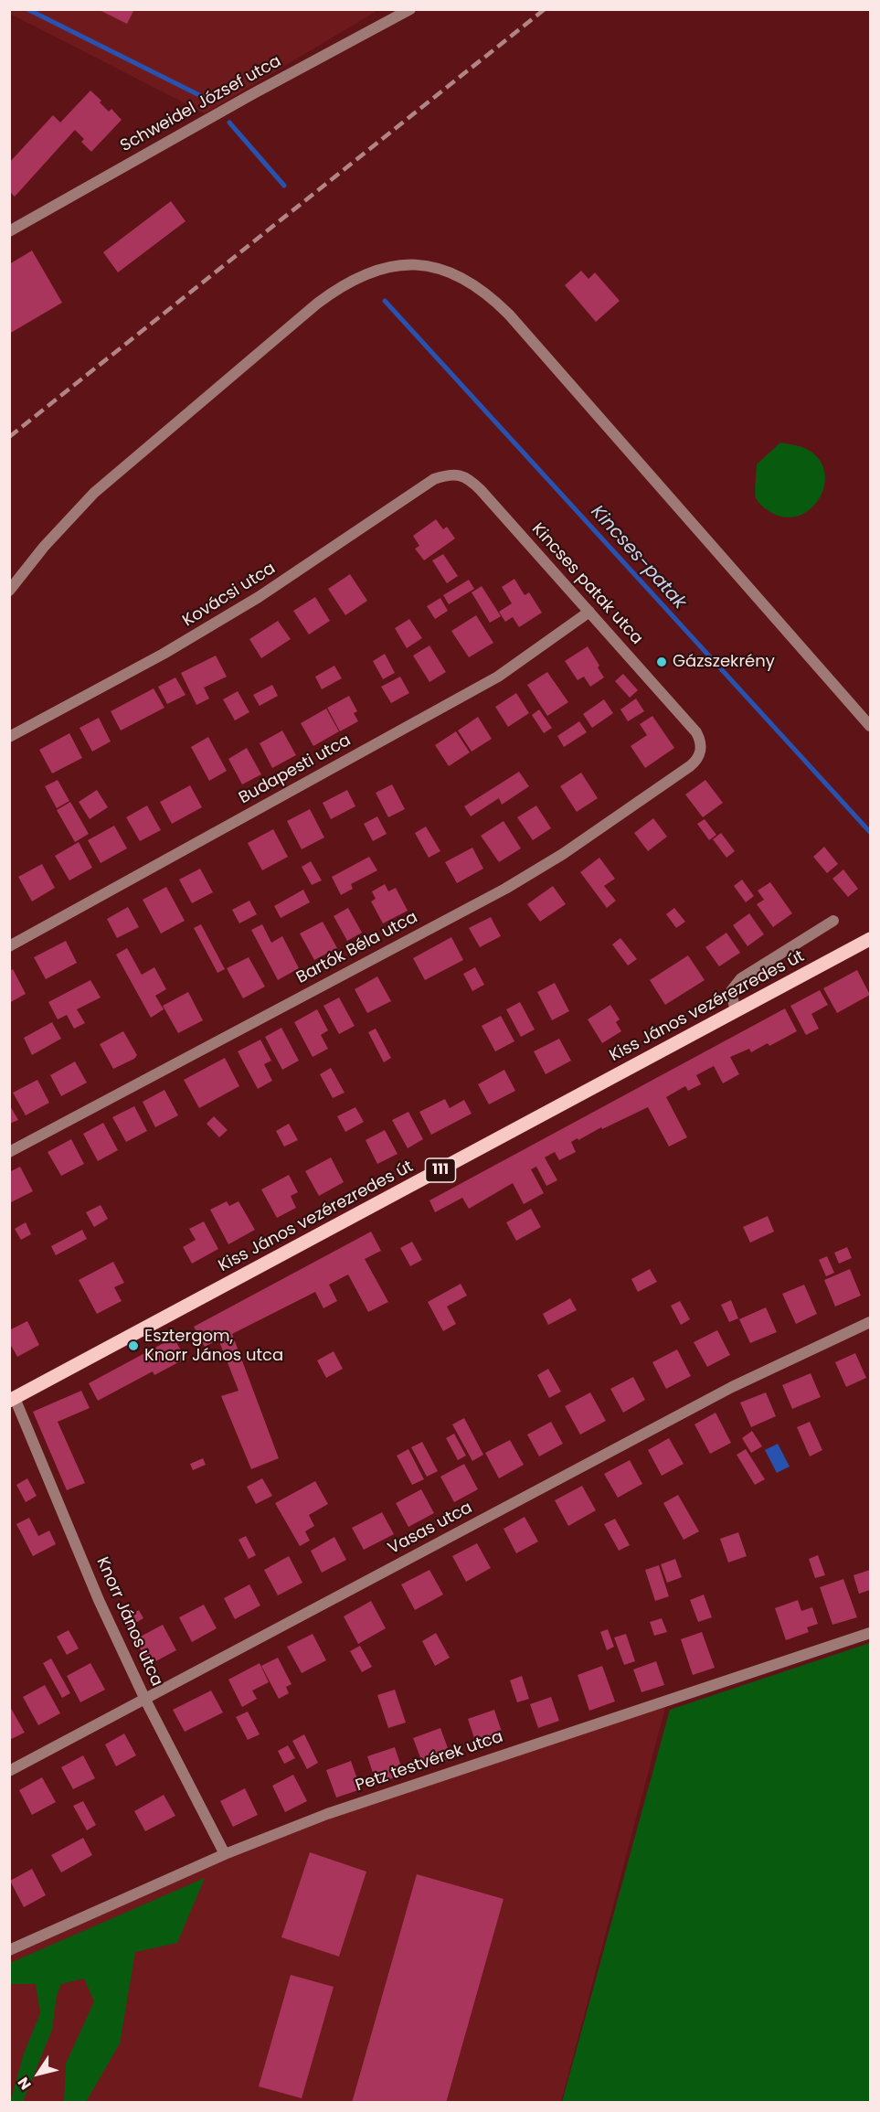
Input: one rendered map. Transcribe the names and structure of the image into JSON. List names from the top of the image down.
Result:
{
  "streets": {
    "main road": ["Kiss János vezérezredes út", "111"],
    "street": [
      "Schweidel József utca",
      "Kincses patak utca",
      "Kovácsi utca",
      "Budapesti utca",
      "Bartók Béla utca",
      "Vasas utca",
      "Knorr János utca",
      "Petz testvérek utca"
    ]
  },
  "crossings": [
    ["Kincses patak utca", "Kovácsi utca"],
    ["Kincses patak utca", "Budapesti utca"],
    ["Kincses patak utca", "Bartók Béla utca"],
    ["Kiss János vezérezredes út", "Knorr János utca"],
    ["Vasas utca", "Knorr János utca"],
    ["Knorr János utca", "Petz testvérek utca"]
  ],
  "water": ["Kincses-patak"],
  "places": ["Gázszekrény", "Esztergom, Knorr János utca"],
  "north": "bottom left"
}
